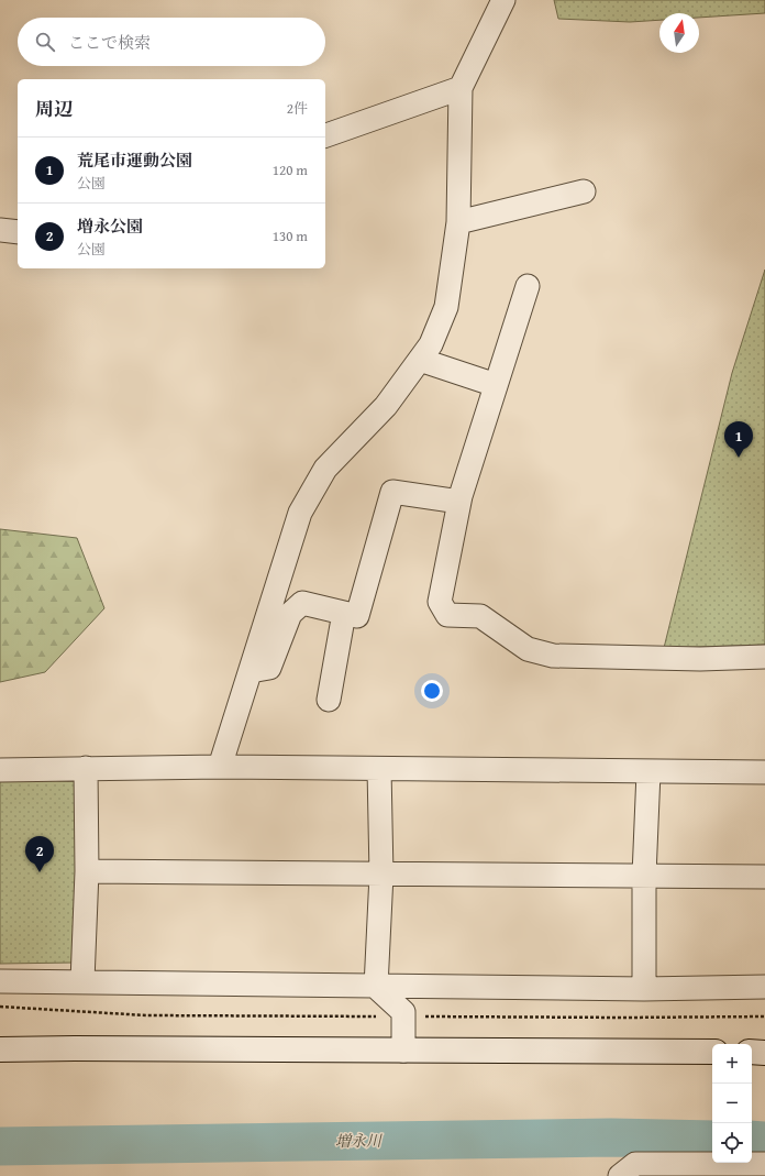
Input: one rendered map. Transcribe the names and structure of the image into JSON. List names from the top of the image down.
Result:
{
  "water": ["増永川"],
  "north": "top",
  "page": {
    "search": "ここで検索",
    "heading": ["周辺", "2件"],
    "list": [
      {
        "mark": "1",
        "name": "荒尾市運動公園",
        "note": "公園",
        "value": "120 m"
      },
      {
        "mark": "2",
        "name": "増永公園",
        "note": "公園",
        "value": "130 m"
      }
    ],
    "pins": ["1", "2"],
    "map_buttons": ["+", "−"]
  }
}
